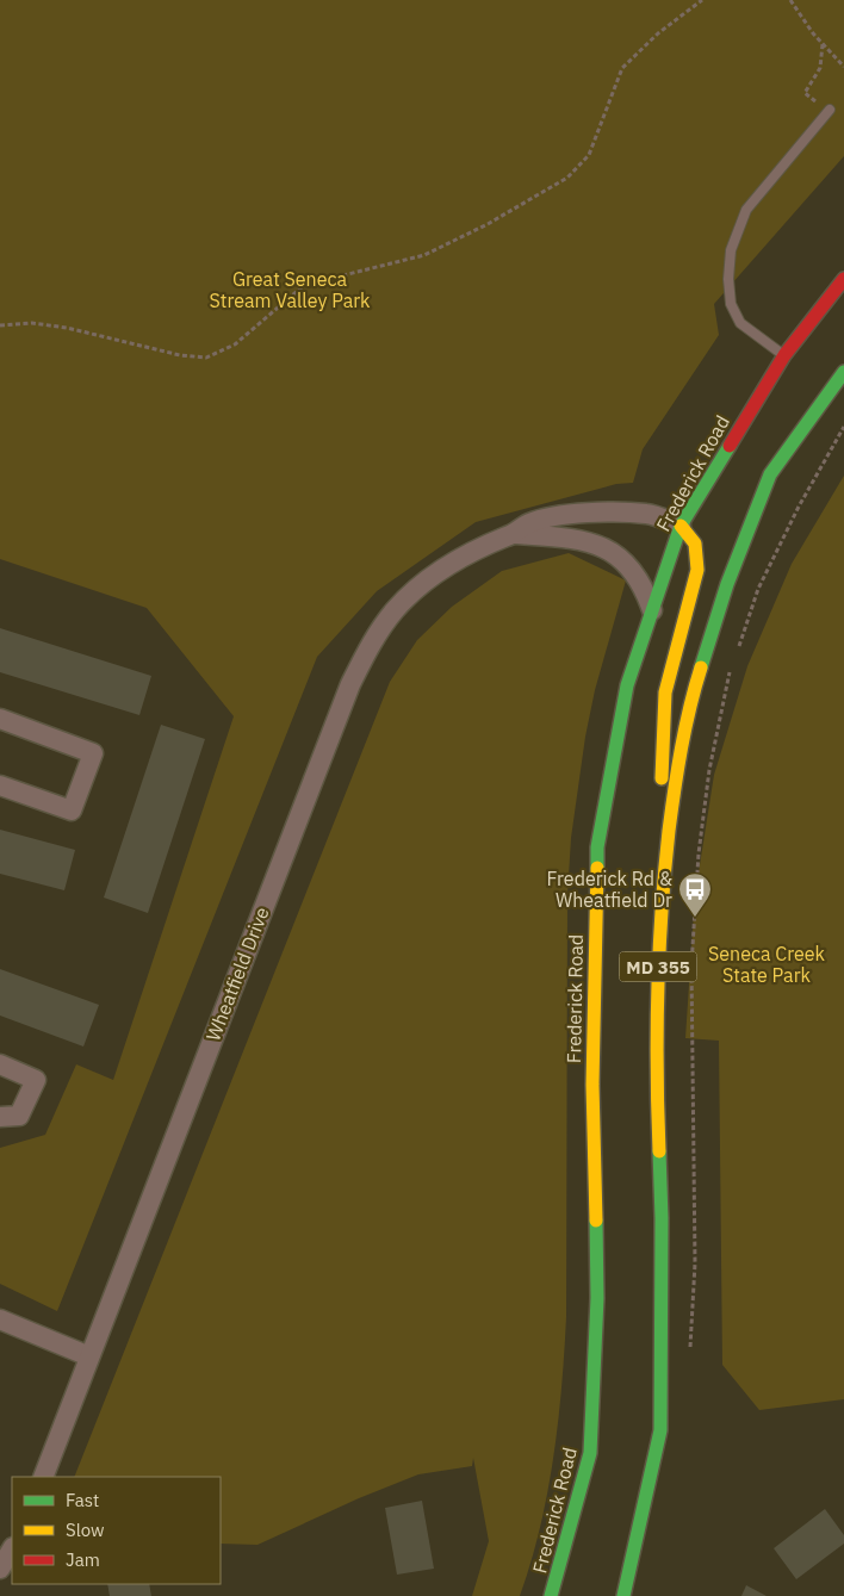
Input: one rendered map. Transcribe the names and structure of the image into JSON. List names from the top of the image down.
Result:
{
  "streets": {
    "main road": ["Frederick Road", "MD 355"],
    "street": ["Wheatfield Drive"]
  },
  "crossings": [
    ["Frederick Road", "Wheatfield Drive"]
  ],
  "parks": ["Great Seneca Stream Valley Park", "Seneca Creek State Park"],
  "places": {
    "bus stop": ["Frederick Rd & Wheatfield Dr"]
  },
  "legend": ["Fast", "Slow", "Jam"]
}
